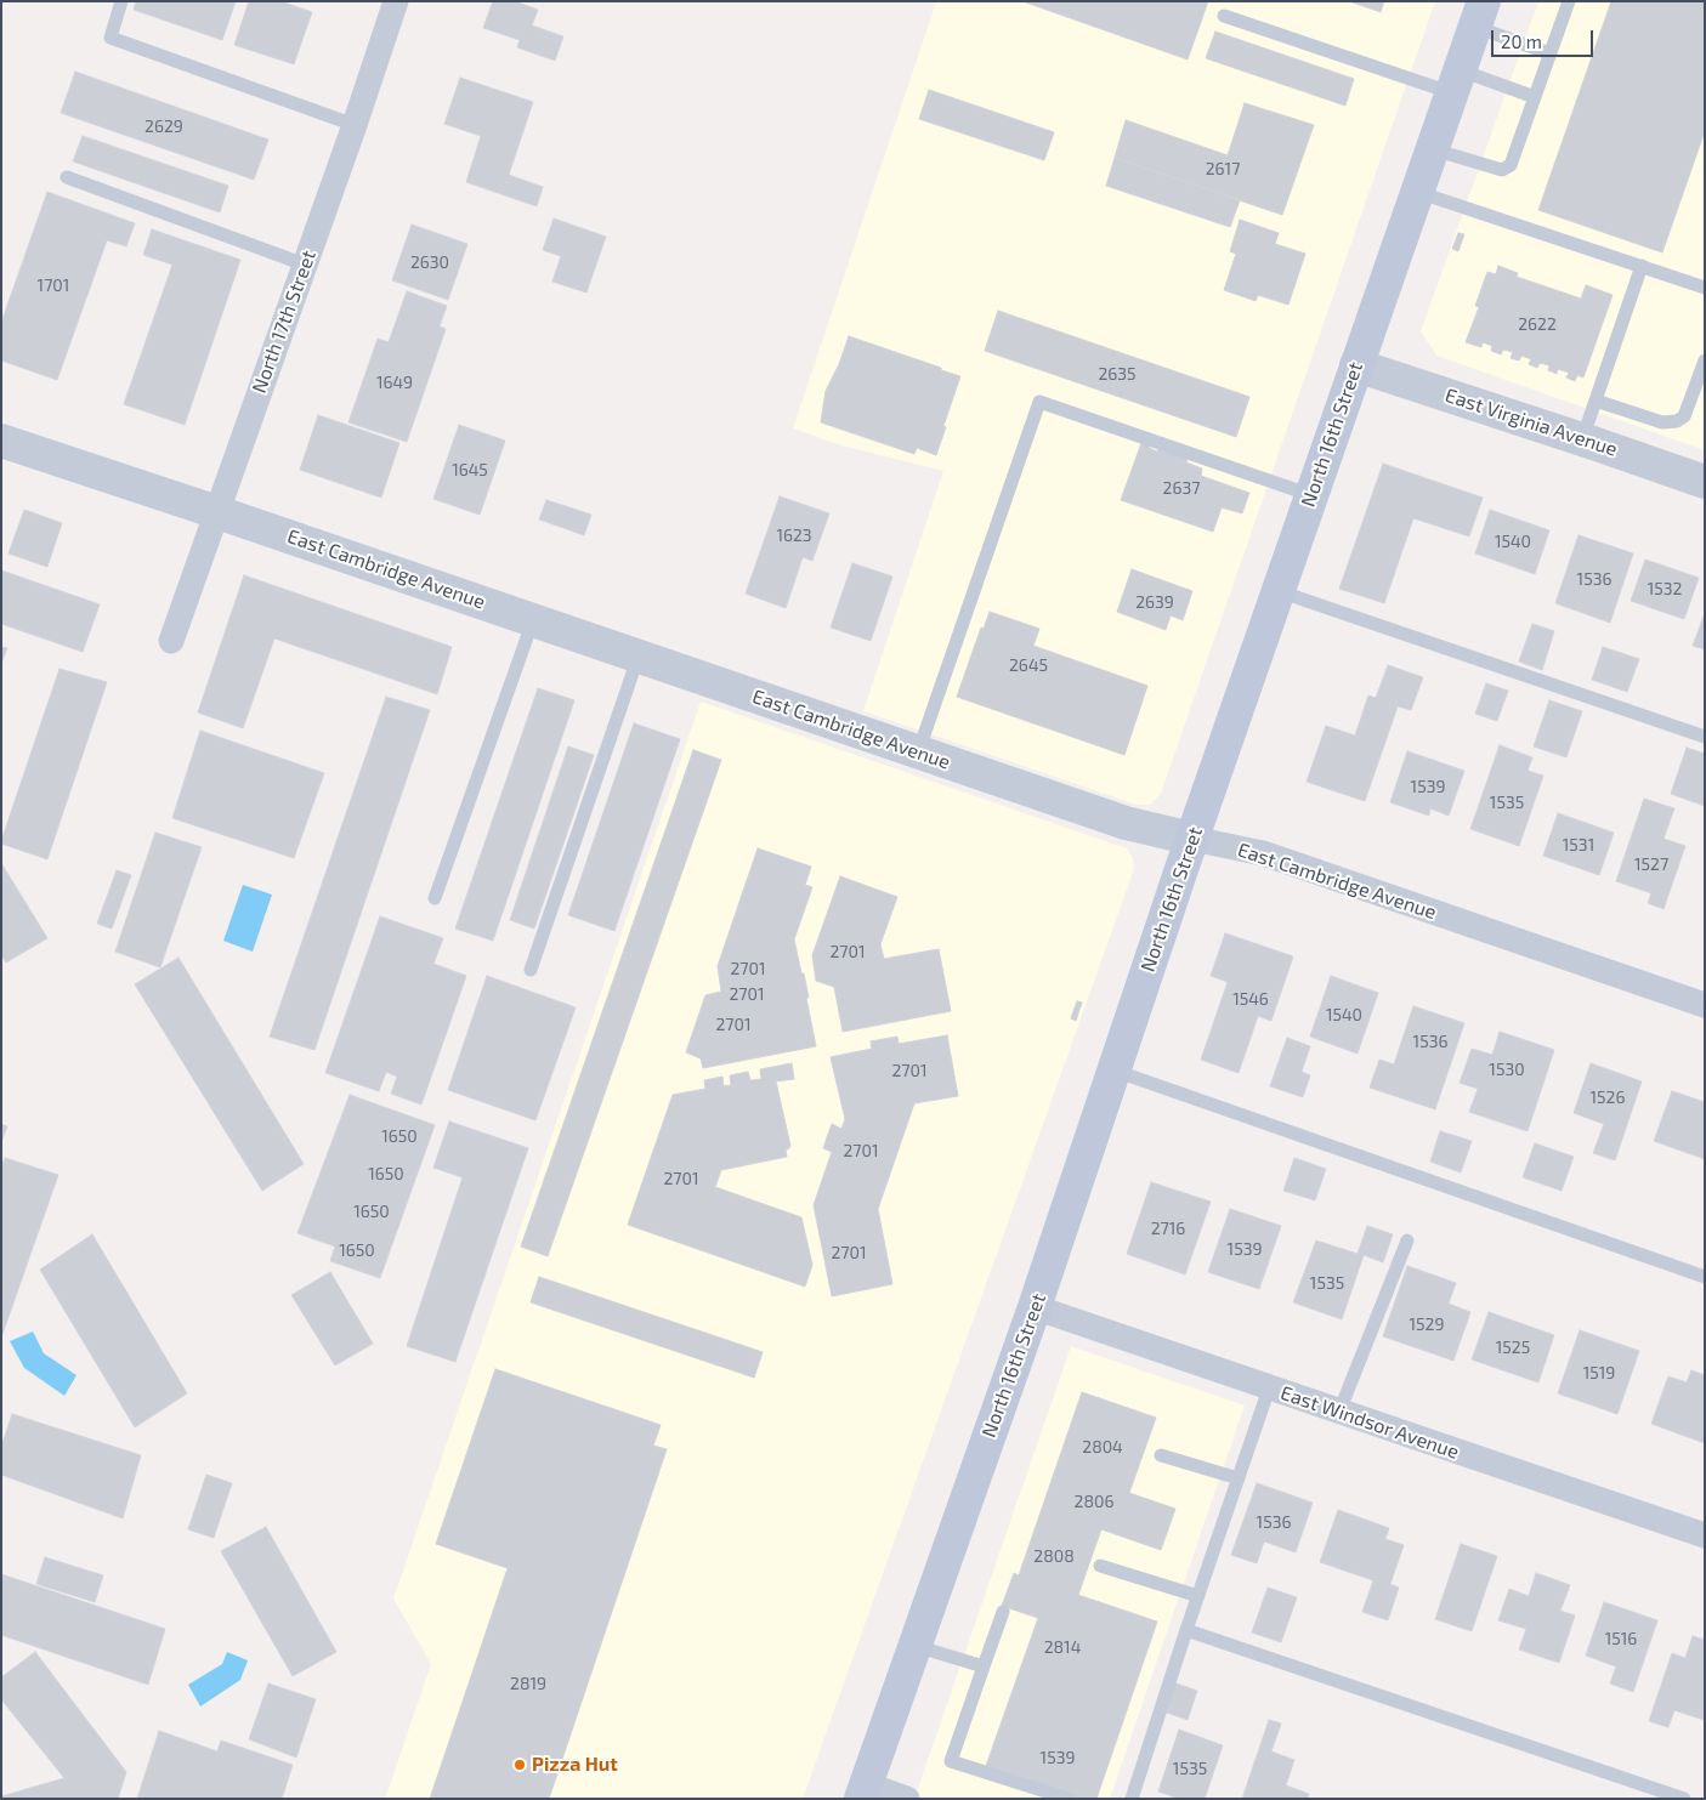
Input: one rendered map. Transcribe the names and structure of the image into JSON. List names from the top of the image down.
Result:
{
  "streets": {
    "main road": ["North 16th Street"],
    "street": [
      "North 17th Street",
      "East Virginia Avenue",
      "East Cambridge Avenue",
      "East Windsor Avenue"
    ]
  },
  "crossings": [
    ["North 17th Street", "East Cambridge Avenue"],
    ["East Virginia Avenue", "North 16th Street"],
    ["North 16th Street", "East Cambridge Avenue"],
    ["North 16th Street", "East Windsor Avenue"]
  ],
  "places": ["Pizza Hut"],
  "house_numbers": [
    "2629",
    "2617",
    "2630",
    "1701",
    "2622",
    "2635",
    "1649",
    "1645",
    "2637",
    "1623",
    "1540",
    "1536",
    "1532",
    "2639",
    "2645",
    "1539",
    "1535",
    "1531",
    "1527",
    "2701",
    "2701",
    "2701",
    "1546",
    "1540",
    "2701",
    "1536",
    "1530",
    "2701",
    "1526",
    "1650",
    "2701",
    "1650",
    "2701",
    "1650",
    "2716",
    "1539",
    "1650",
    "2701",
    "1535",
    "1529",
    "1525",
    "1519",
    "2804",
    "2806",
    "1536",
    "2808",
    "1516",
    "2814",
    "2819",
    "1539",
    "1535"
  ],
  "scale_bar": "20 m"
}
